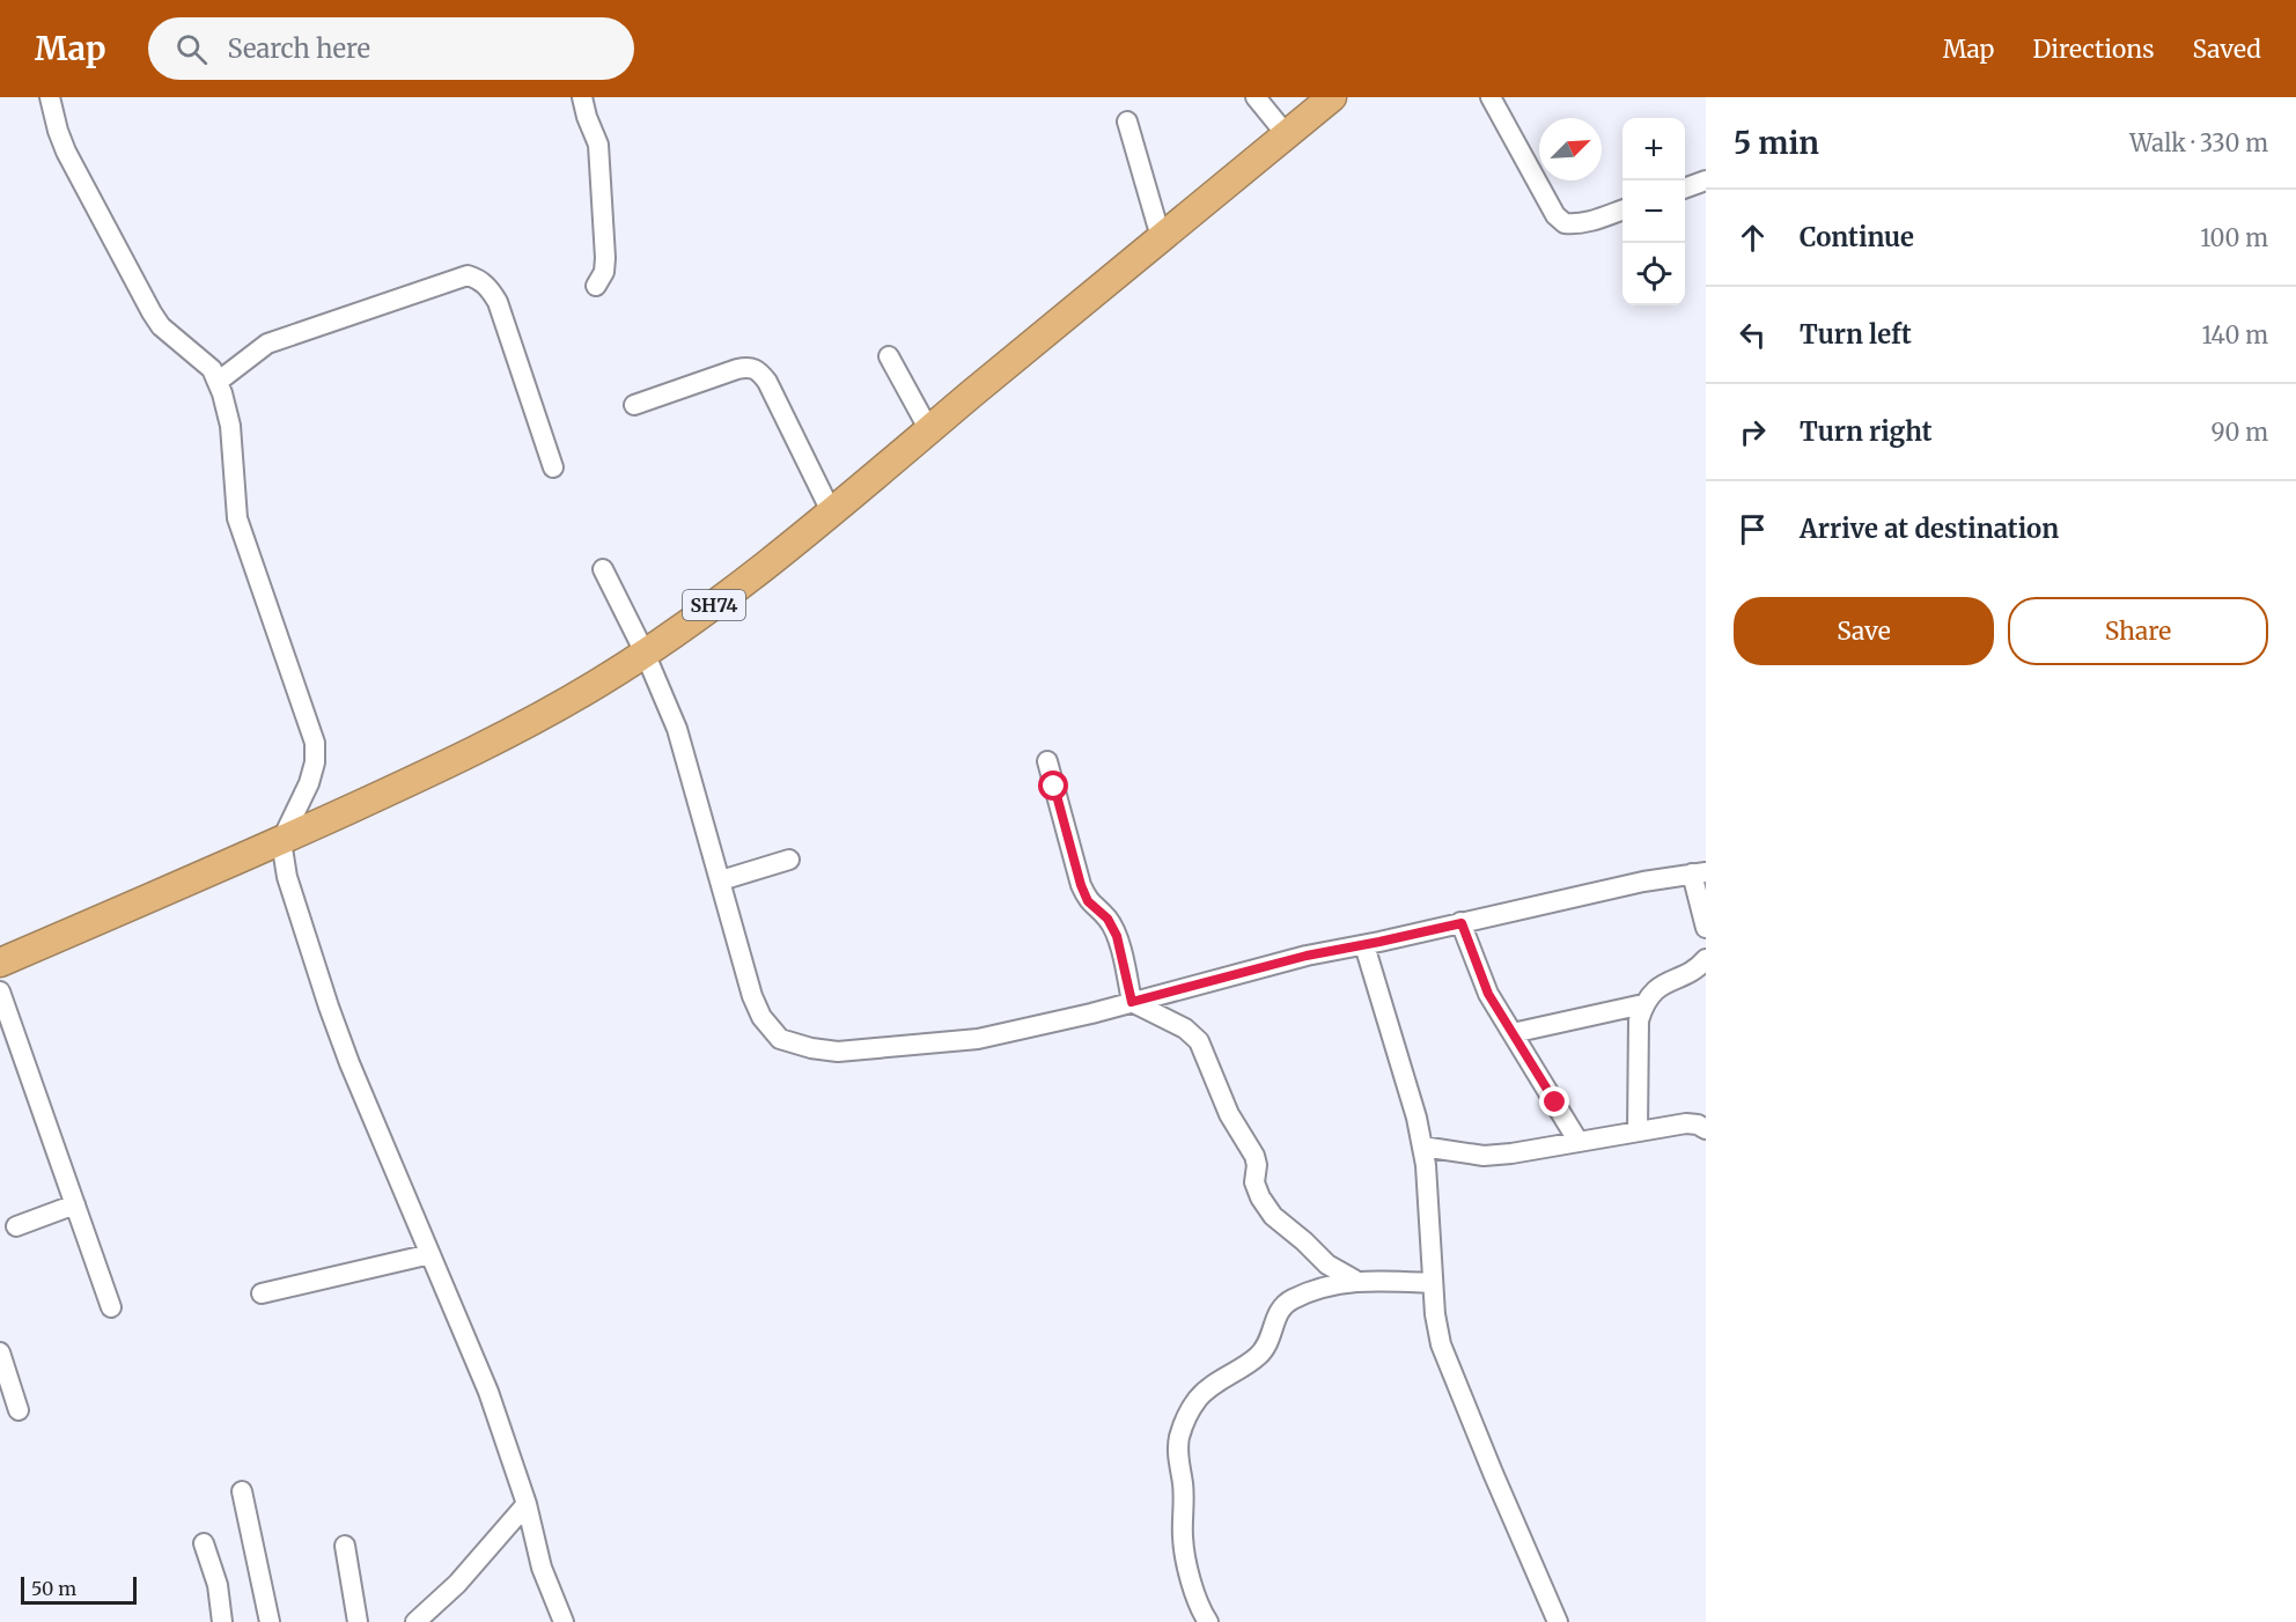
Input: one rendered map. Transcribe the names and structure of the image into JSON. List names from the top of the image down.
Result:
{
  "streets": {
    "highway": ["SH74"]
  },
  "scale_bar": "50 m",
  "north": "top right",
  "page": {
    "header": "Map",
    "search": "Search here",
    "nav": ["Map", "Directions", "Saved"],
    "heading": ["5 min", "Walk · 330 m"],
    "map_buttons": ["+", "−"],
    "list": [
      ["Continue", "100 m"],
      ["Turn left", "140 m"],
      ["Turn right", "90 m"],
      "Arrive at destination"
    ],
    "buttons": ["Save", "Share"],
    "scale": "50 m"
  }
}
